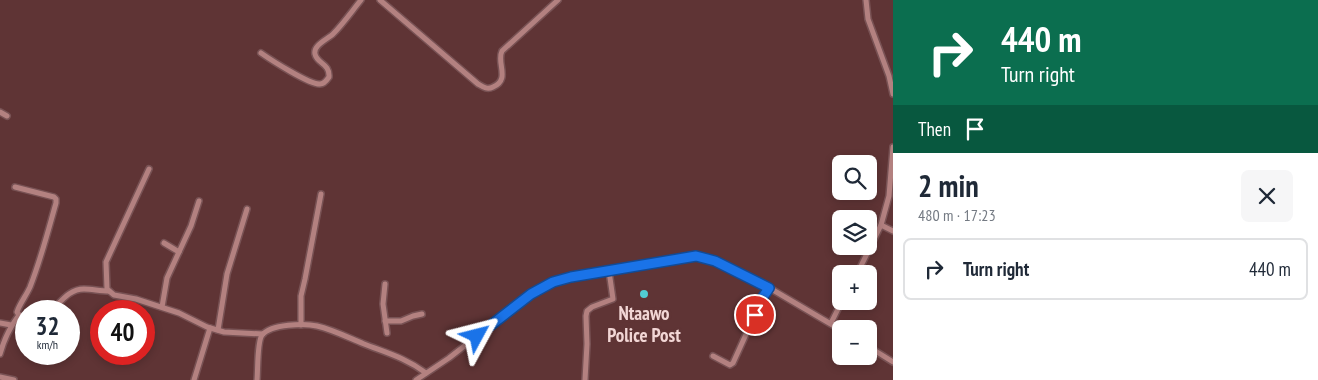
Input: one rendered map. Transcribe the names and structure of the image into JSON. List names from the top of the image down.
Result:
{
  "places": ["Ntaawo Police Post"],
  "page": {
    "turn": ["440 m", "Turn right"],
    "then": "Then",
    "heading": ["2 min", "480 m · 17:23"],
    "map_buttons": ["+", "−"],
    "list": [
      {
        "name": "Turn right",
        "value": "440 m"
      }
    ],
    "speed": "32 km/h",
    "limit": "40"
  }
}
